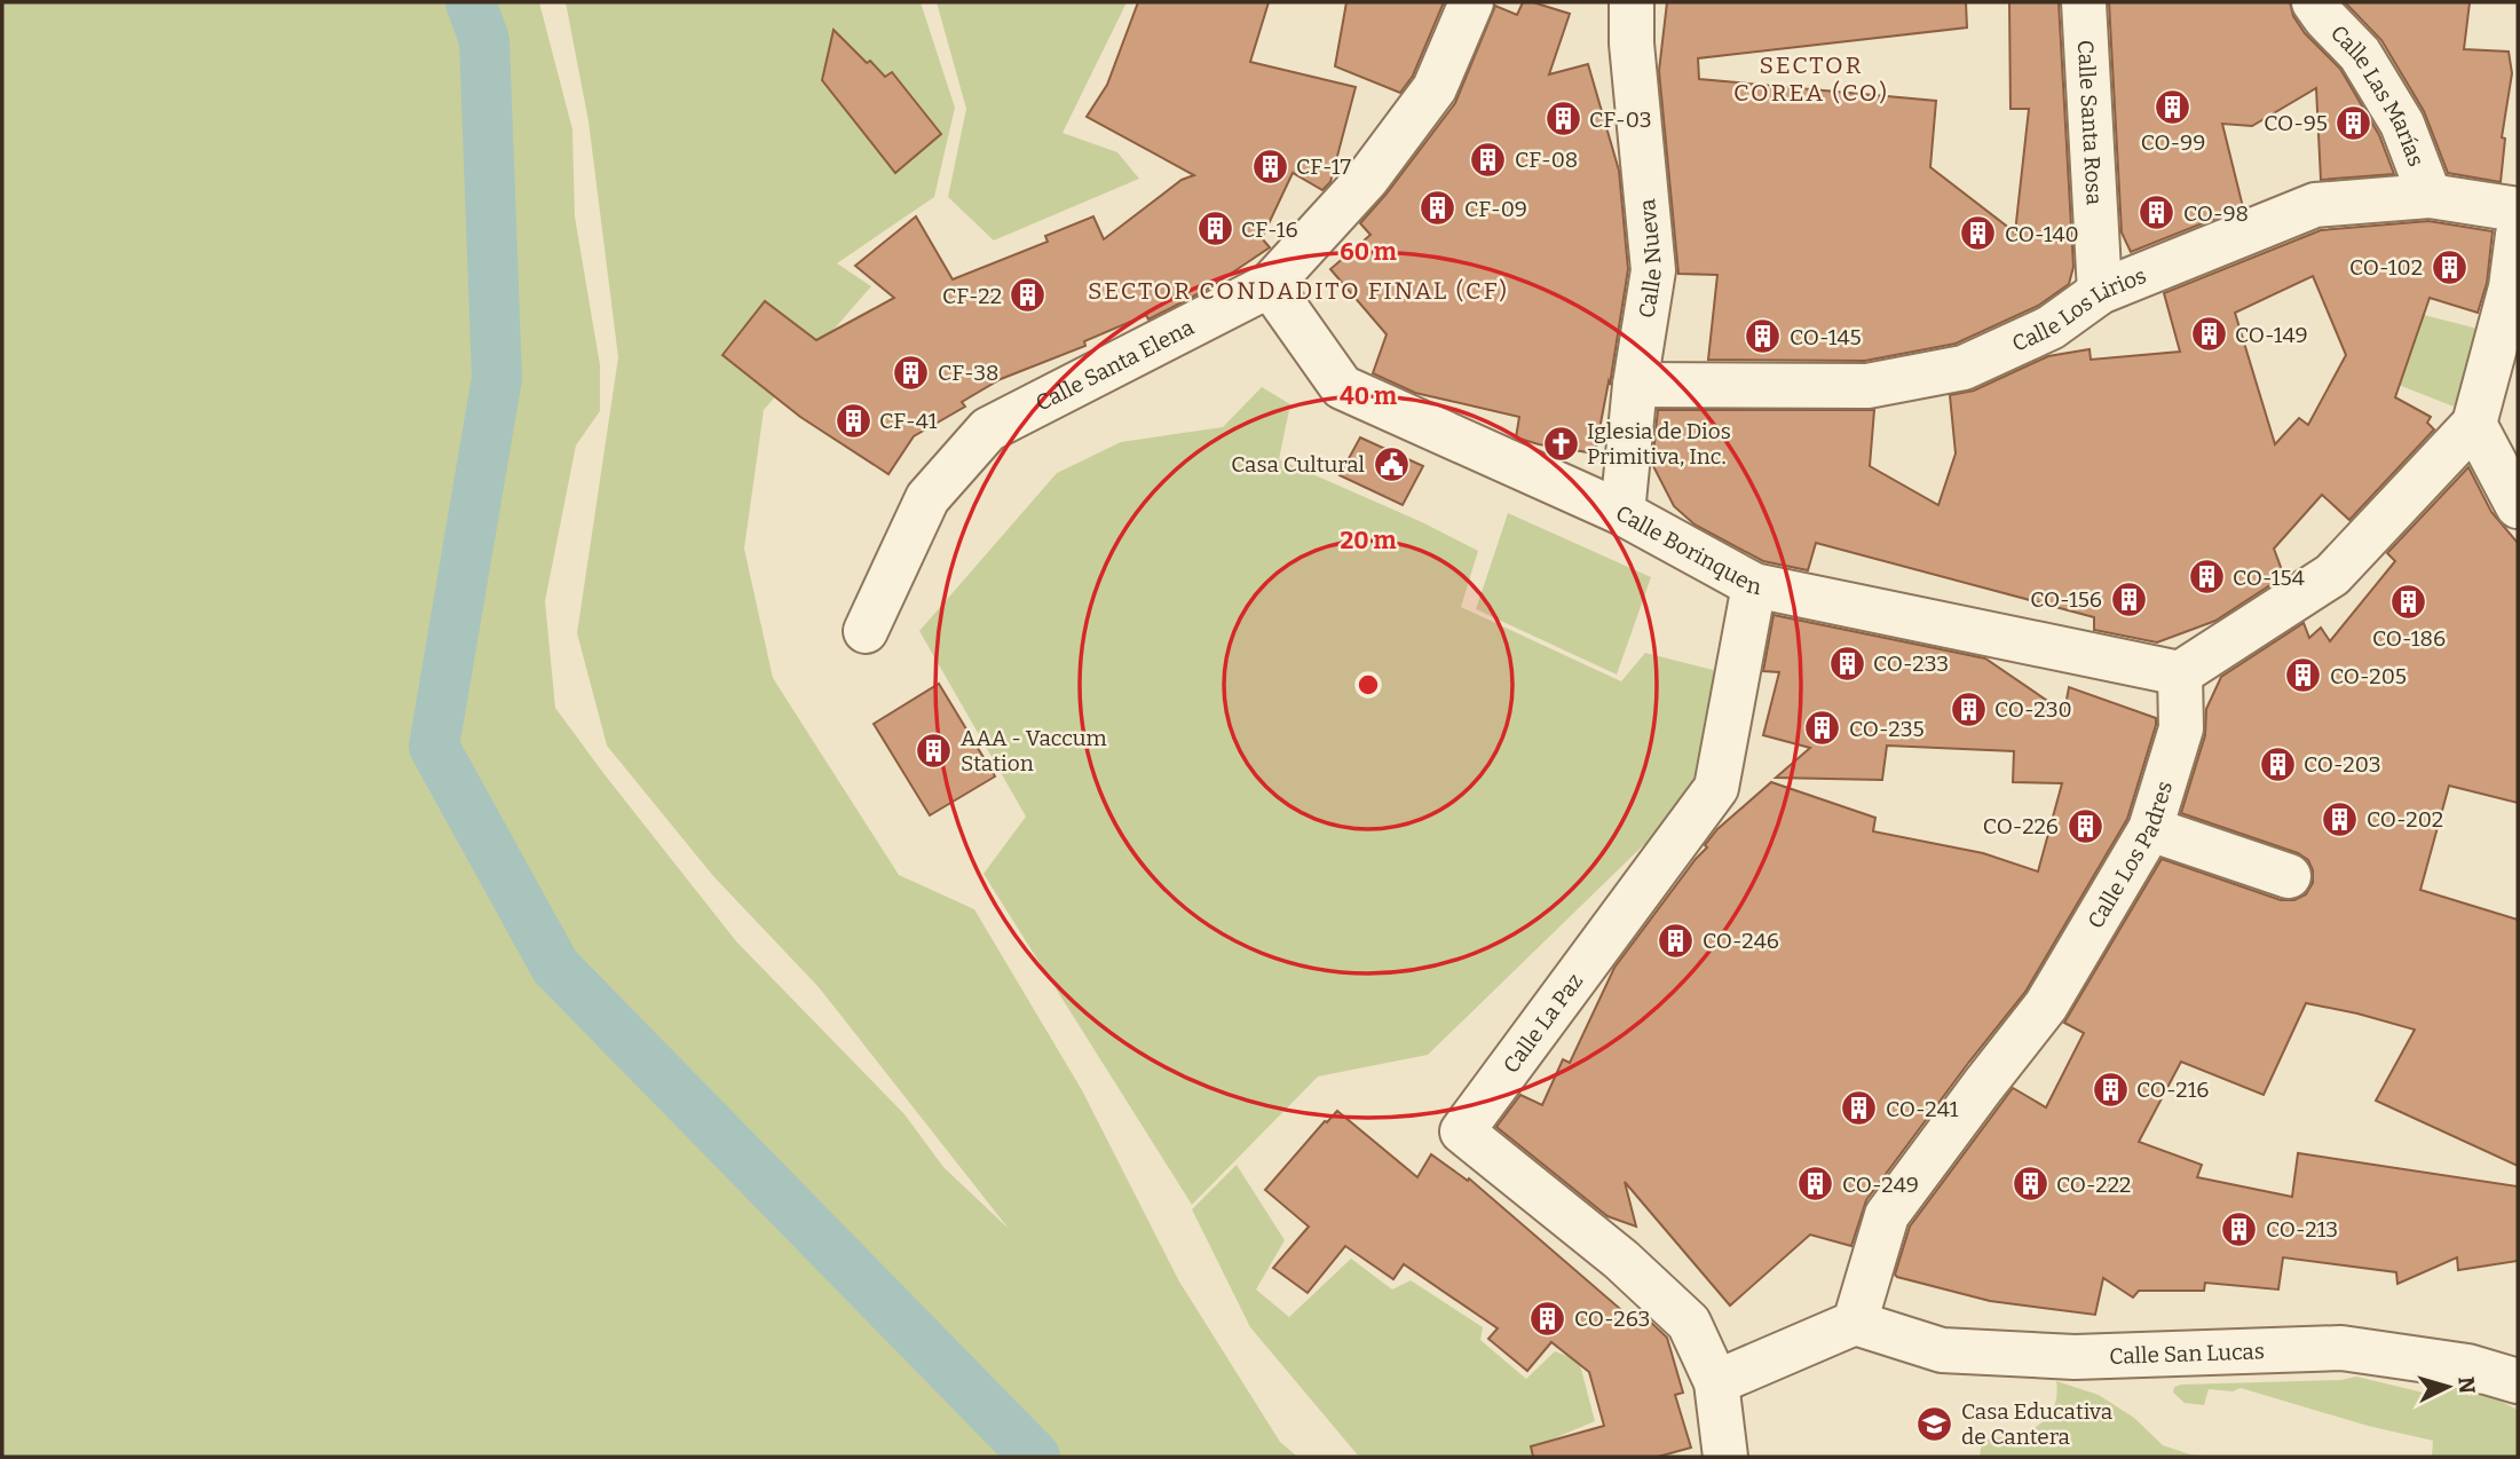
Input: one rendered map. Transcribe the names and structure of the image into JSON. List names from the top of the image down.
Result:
{
  "streets": {
    "street": [
      "Calle Las Marías",
      "Calle Santa Rosa",
      "Calle Nueva",
      "Calle Los Lirios",
      "Calle Santa Elena",
      "Calle Borinquen",
      "Calle Los Padres",
      "Calle La Paz",
      "Calle San Lucas"
    ]
  },
  "crossings": [
    ["Calle Las Marías", "Calle Los Lirios"],
    ["Calle Santa Rosa", "Calle Los Lirios"],
    ["Calle Nueva", "Calle Los Lirios"],
    ["Calle Nueva", "Calle Borinquen"],
    ["Calle Santa Elena", "Calle Borinquen"],
    ["Calle Borinquen", "Calle Los Padres"],
    ["Calle Borinquen", "Calle La Paz"],
    ["Calle Los Padres", "Calle San Lucas"]
  ],
  "districts": ["SECTOR COREA (CO)", "SECTOR CONDADITO FINAL (CF)"],
  "places": {
    "building": [
      "CO-99",
      "CF-03",
      "CO-95",
      "CF-08",
      "CF-17",
      "CF-09",
      "CO-98",
      "CF-16",
      "CO-140",
      "CO-102",
      "CF-22",
      "CO-149",
      "CO-145",
      "CF-38",
      "CF-41",
      "CO-154",
      "CO-156",
      "CO-186",
      "CO-233",
      "CO-205",
      "CO-230",
      "CO-235",
      "AAA - Vaccum Station",
      "CO-203",
      "CO-202",
      "CO-226",
      "CO-246",
      "CO-216",
      "CO-241",
      "CO-249",
      "CO-222",
      "CO-213",
      "CO-263"
    ],
    "church": ["Iglesia de Dios Primitiva, Inc."],
    "public building": ["Casa Cultural"],
    "school or university": ["Casa Educativa de Cantera"]
  },
  "north": "right",
  "rings": ["60 m", "40 m", "20 m"]
}
